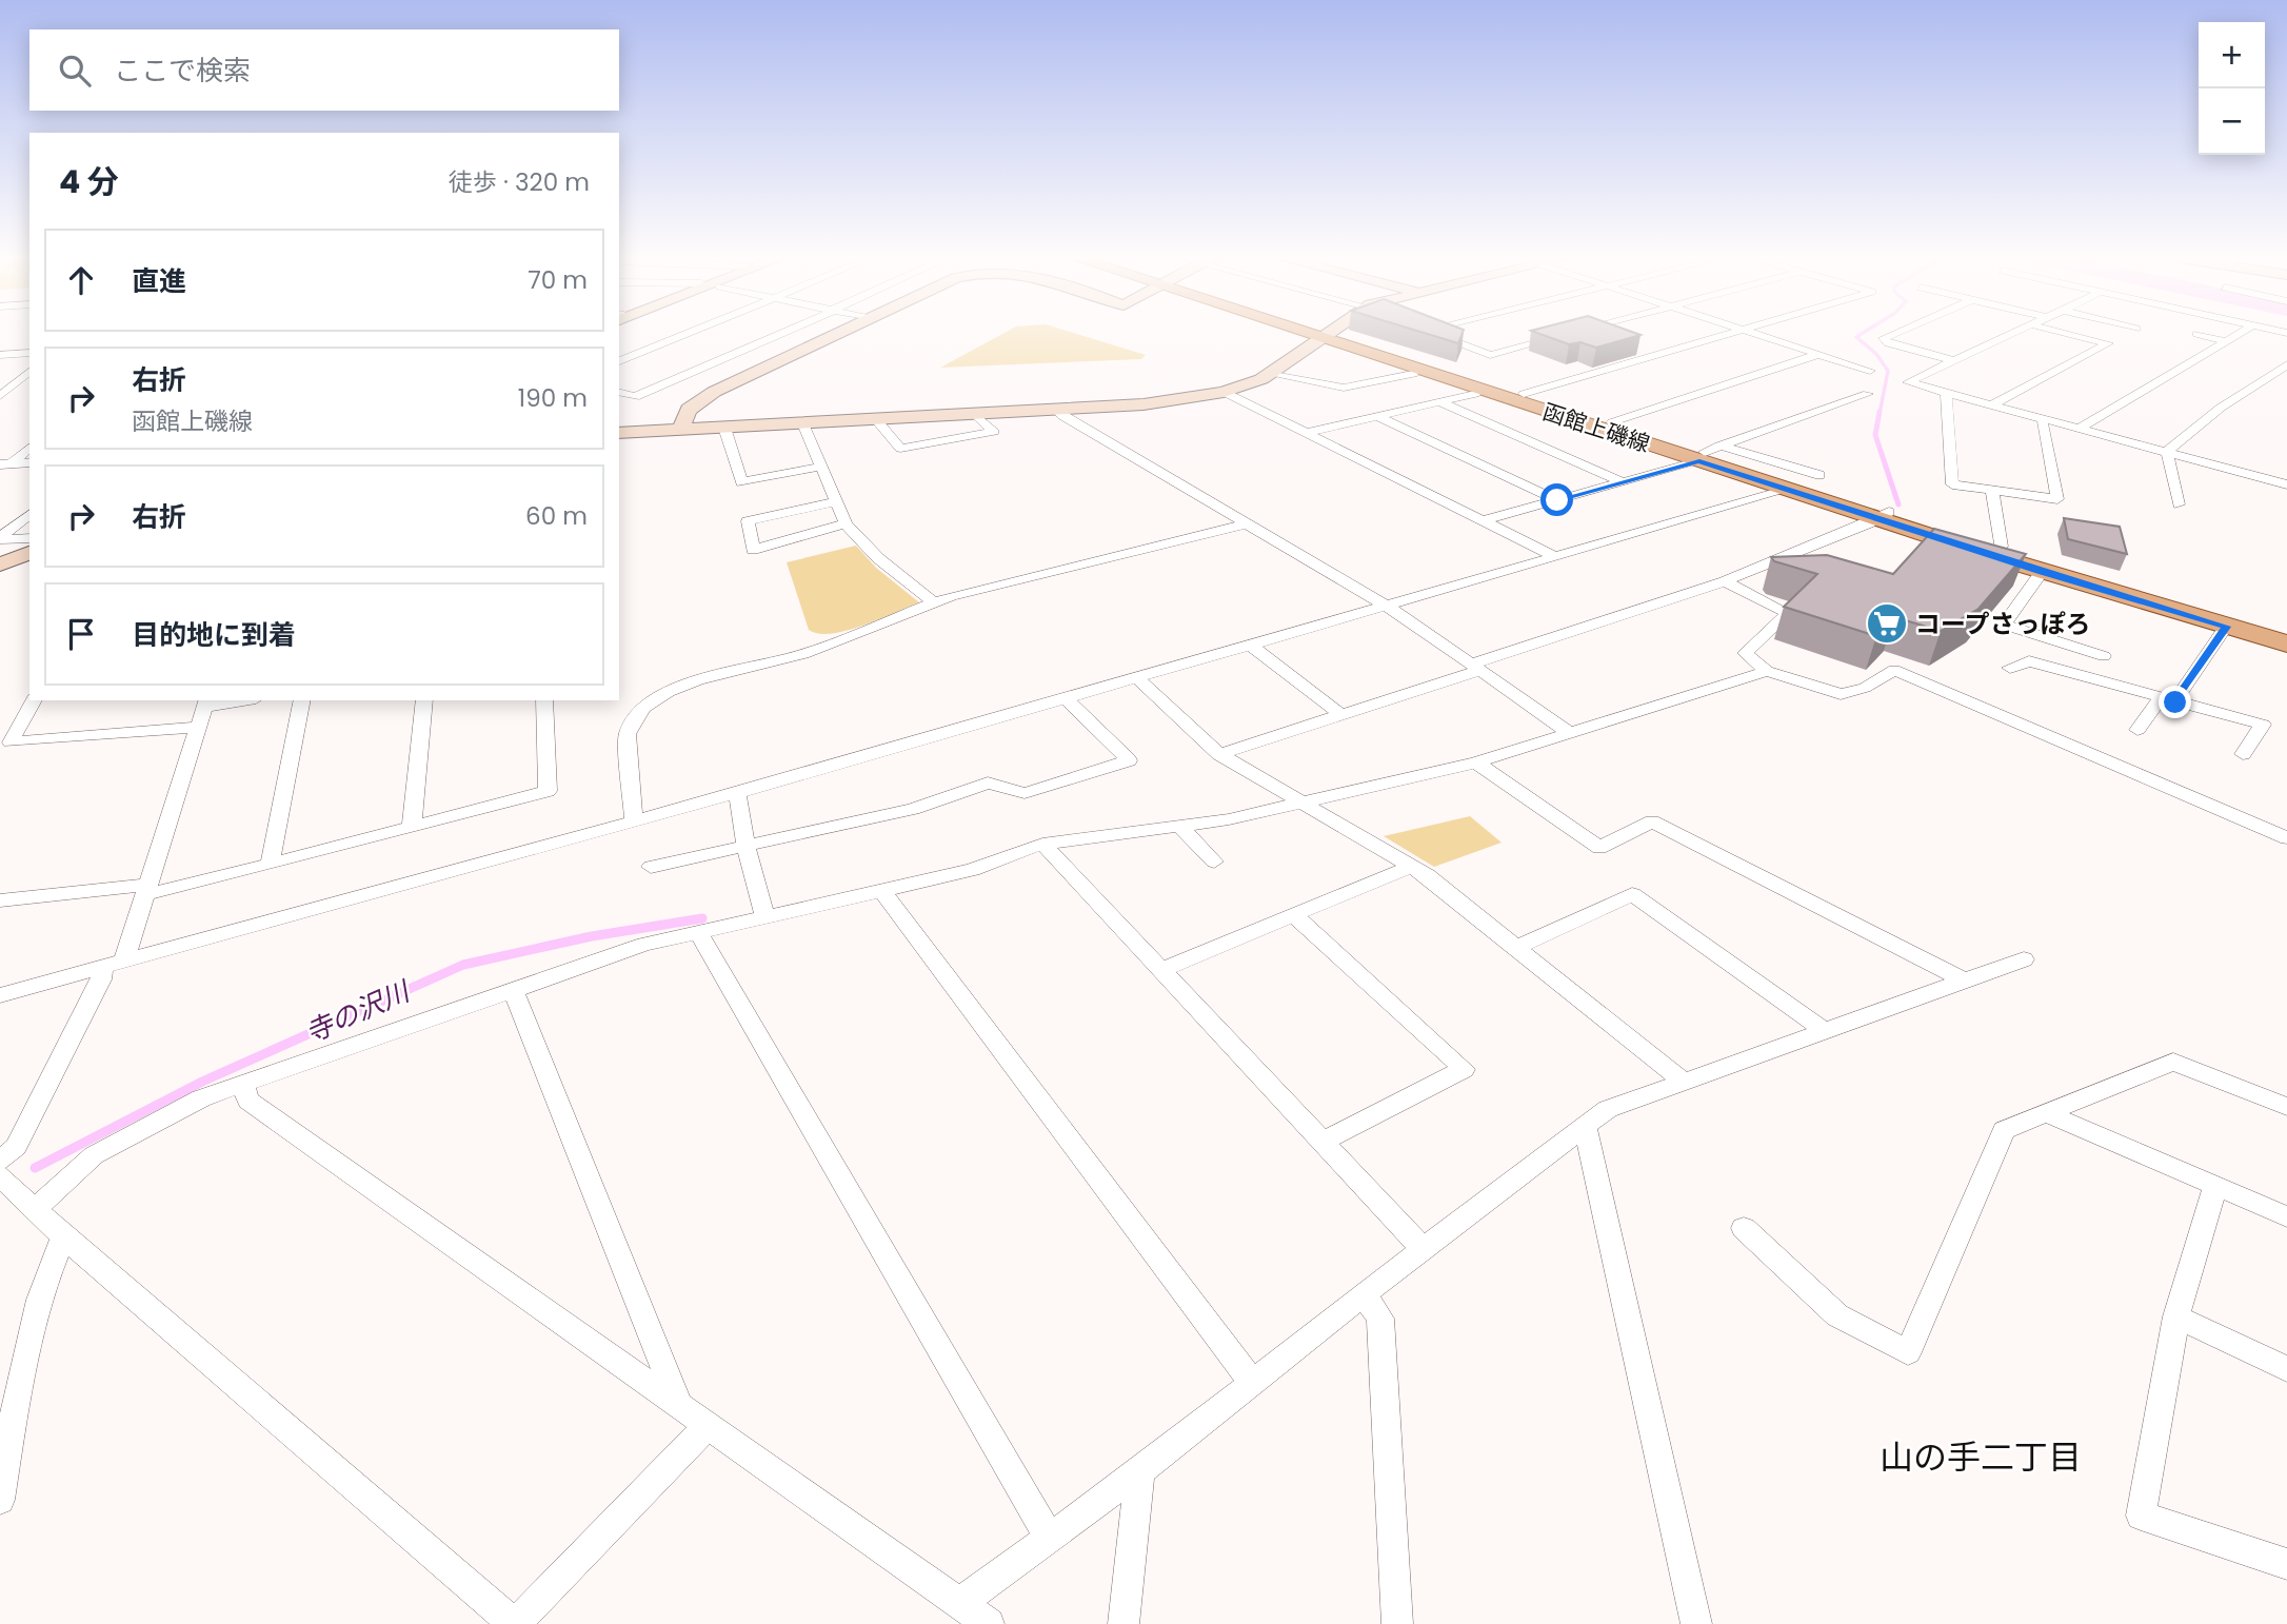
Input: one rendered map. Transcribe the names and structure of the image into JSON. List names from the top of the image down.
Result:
{
  "streets": {
    "main road": ["函館上磯線"]
  },
  "districts": ["山の手二丁目"],
  "water": ["寺の沢川"],
  "places": {
    "supermarket": ["コープさっぽろ"]
  },
  "page": {
    "map_buttons": ["+", "−"],
    "search": "ここで検索",
    "heading": ["4 分", "徒歩 · 320 m"],
    "list": [
      ["直進", "70 m"],
      ["右折", "函館上磯線", "190 m"],
      ["右折", "60 m"],
      "目的地に到着"
    ]
  }
}
